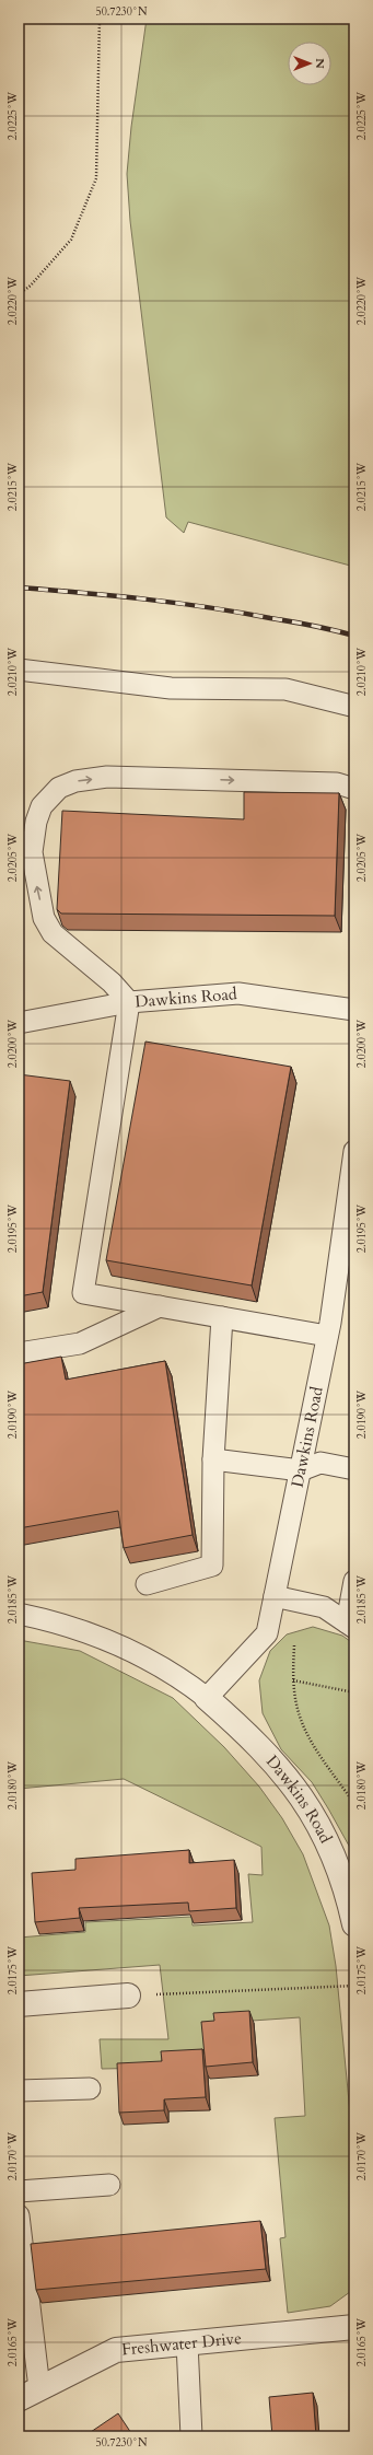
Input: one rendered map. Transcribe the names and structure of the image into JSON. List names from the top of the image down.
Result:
{
  "streets": {
    "street": ["Dawkins Road", "Freshwater Drive"]
  },
  "north": "right",
  "coordinates": [
    "50.7230°N",
    "2.0225°W",
    "2.0220°W",
    "2.0215°W",
    "2.0210°W",
    "2.0205°W",
    "2.0200°W",
    "2.0195°W",
    "2.0190°W",
    "2.0185°W",
    "2.0180°W",
    "2.0175°W",
    "2.0170°W",
    "2.0165°W"
  ]
}
